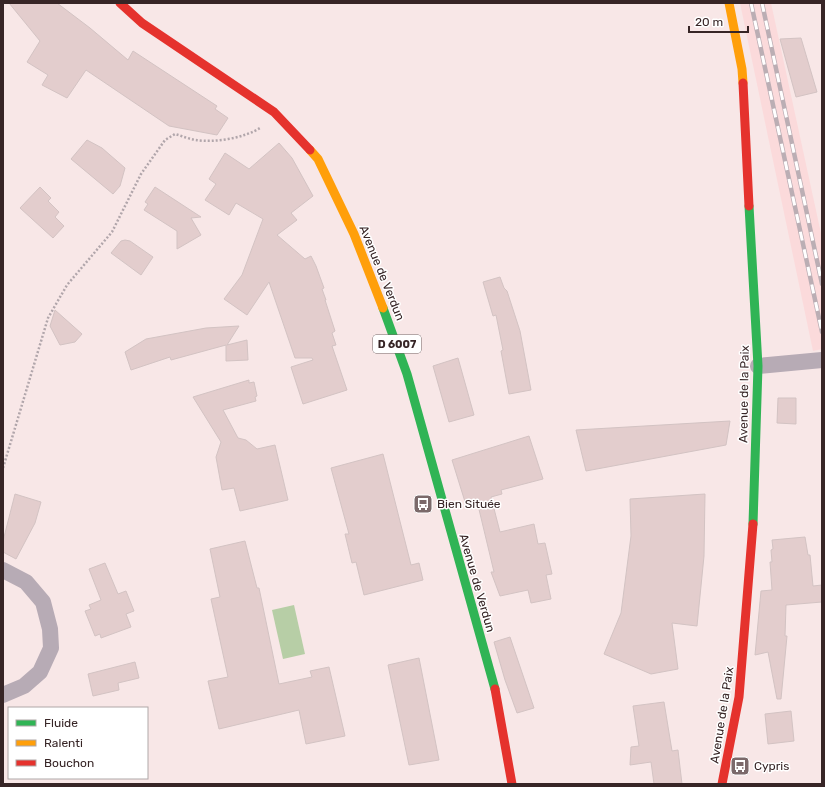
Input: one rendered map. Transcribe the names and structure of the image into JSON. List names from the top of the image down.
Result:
{
  "streets": {
    "main road": ["Avenue de Verdun", "D 6007", "Avenue de la Paix"]
  },
  "places": {
    "bus stop": ["Bien Située", "Cypris"]
  },
  "legend": ["Fluide", "Ralenti", "Bouchon"],
  "scale_bar": "20 m"
}
